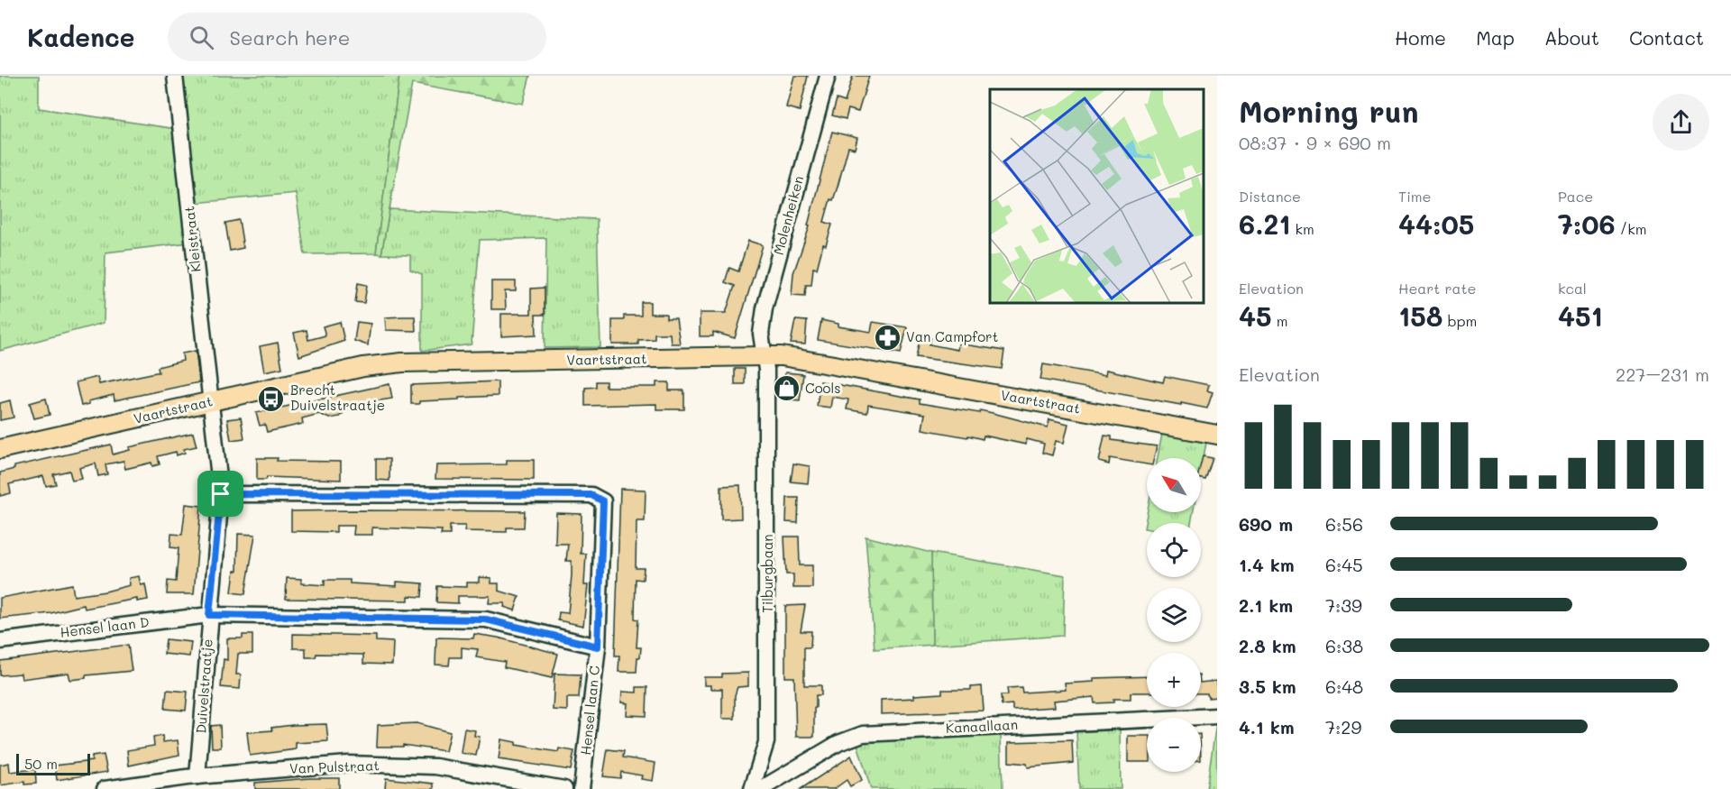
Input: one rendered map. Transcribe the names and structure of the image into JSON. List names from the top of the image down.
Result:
{
  "streets": {
    "main road": ["Vaartstraat"],
    "street": [
      "Molenheiken",
      "Kleistraat",
      "Tilburgbaan",
      "Hensel laan D",
      "Duivelstraatje",
      "Hensel laan C",
      "Kanaallaan",
      "Van Pulstraat"
    ]
  },
  "crossings": [
    ["Molenheiken", "Vaartstraat"],
    ["Molenheiken", "Tilburgbaan"],
    ["Kleistraat", "Vaartstraat"],
    ["Kleistraat", "Duivelstraatje"],
    ["Vaartstraat", "Tilburgbaan"],
    ["Vaartstraat", "Duivelstraatje"],
    ["Hensel laan D", "Duivelstraatje"],
    ["Hensel laan D", "Hensel laan C"],
    ["Duivelstraatje", "Hensel laan C"],
    ["Duivelstraatje", "Van Pulstraat"]
  ],
  "places": {
    "pharmacy": ["Van Campfort"],
    "shop": ["Cools"],
    "bus stop": ["Brecht Duivelstraatje"]
  },
  "scale_bar": "50 m",
  "north": "top left",
  "page": {
    "header": "Kadence",
    "search": "Search here",
    "nav": [
      "Home",
      "Map",
      "About",
      "Contact"
    ],
    "heading": ["Morning run", "08:37 · 9 × 690 m"],
    "stats": [
      ["Distance", "6.21 km"],
      ["Time", "44:05"],
      ["Pace", "7:06 /km"],
      ["Elevation", "45 m"],
      ["Heart rate", "158 bpm"],
      ["kcal", "451"]
    ],
    "chart": ["Elevation", "227–231 m"],
    "map_buttons": ["+", "−"],
    "list": [
      {
        "name": "690 m",
        "note": "6:56"
      },
      {
        "name": "1.4 km",
        "note": "6:45"
      },
      {
        "name": "2.1 km",
        "note": "7:39"
      },
      {
        "name": "2.8 km",
        "note": "6:38"
      },
      {
        "name": "3.5 km",
        "note": "6:48"
      },
      {
        "name": "4.1 km",
        "note": "7:29"
      }
    ],
    "scale": "50 m"
  }
}
